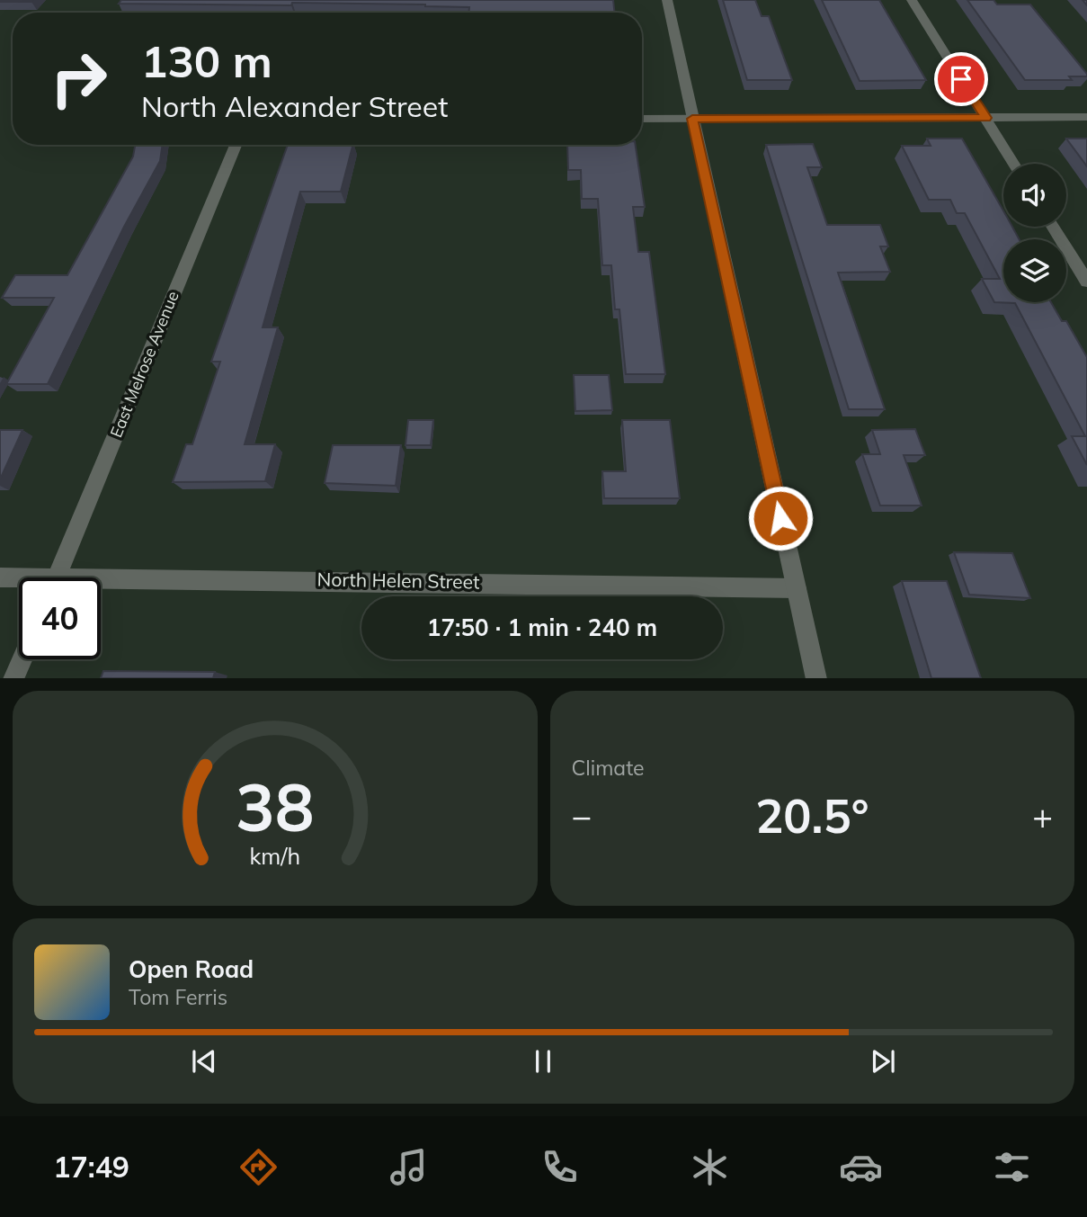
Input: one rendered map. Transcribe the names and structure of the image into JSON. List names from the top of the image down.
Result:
{
  "streets": {
    "street": ["East Melrose Avenue", "North Helen Street"]
  },
  "page": {
    "turn": ["130 m", "North Alexander Street"],
    "limit": "40",
    "trip": "17:50 · 1 min · 240 m",
    "tile": "Climate",
    "heat": ["−", "20.5°", "+"],
    "song": ["Open Road", "Tom Ferris"],
    "tabs": "17:49",
    "gauge": ["38", "km/h"]
  }
}
